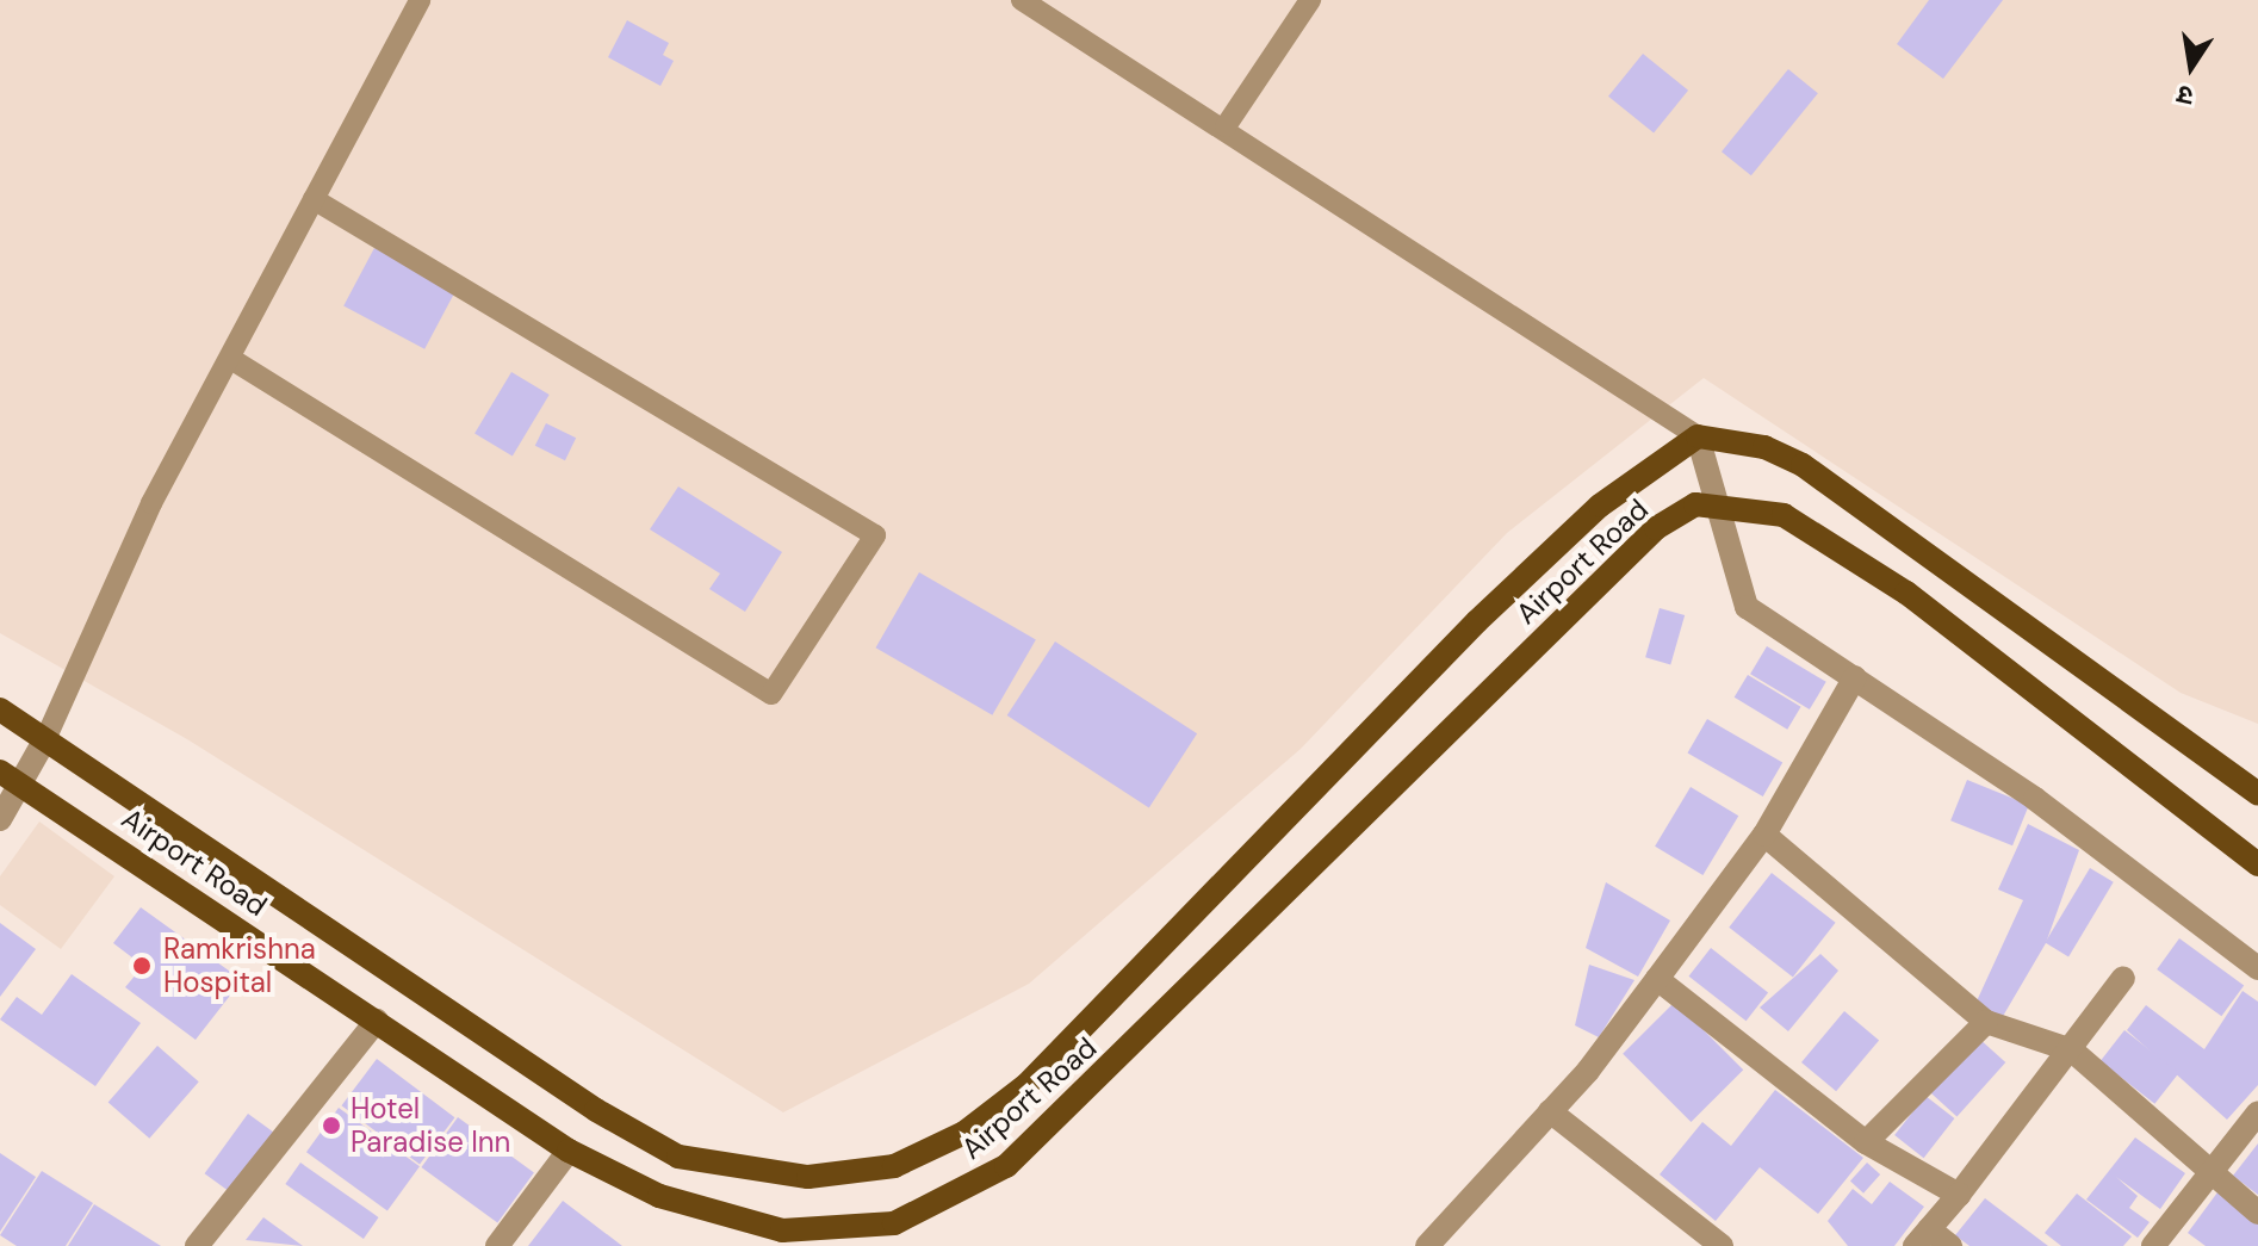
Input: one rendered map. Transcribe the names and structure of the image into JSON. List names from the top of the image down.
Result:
{
  "streets": {
    "main road": ["Airport Road"]
  },
  "places": ["Ramkrishna Hospital", "Hotel Paradise Inn"],
  "north": "bottom"
}
